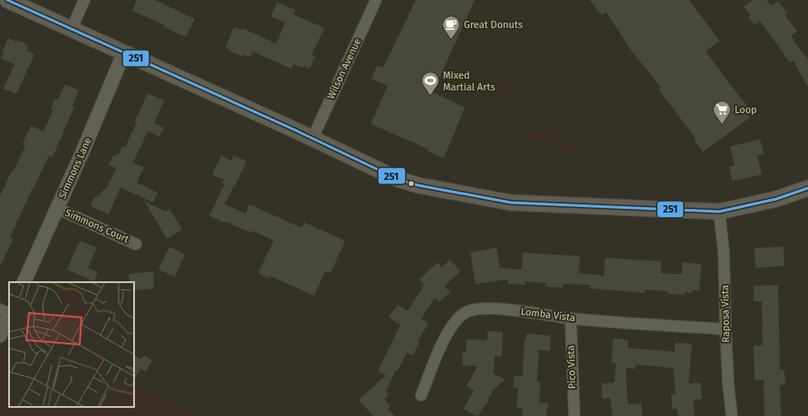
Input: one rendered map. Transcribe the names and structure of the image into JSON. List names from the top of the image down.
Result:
{
  "streets": {
    "street": [
      "Wilson Avenue",
      "Simmons Lane",
      "Simmons Court",
      "Raposa Vista",
      "Lomba Vista",
      "Pico Vista"
    ]
  },
  "crossings": [
    ["Simmons Lane", "Simmons Court"],
    ["Raposa Vista", "Lomba Vista"],
    ["Lomba Vista", "Pico Vista"]
  ],
  "places": {
    "cafe": ["Great Donuts"],
    "sports": ["Mixed Martial Arts"],
    "supermarket": ["Loop"]
  },
  "lines": ["transit line 251"]
}
